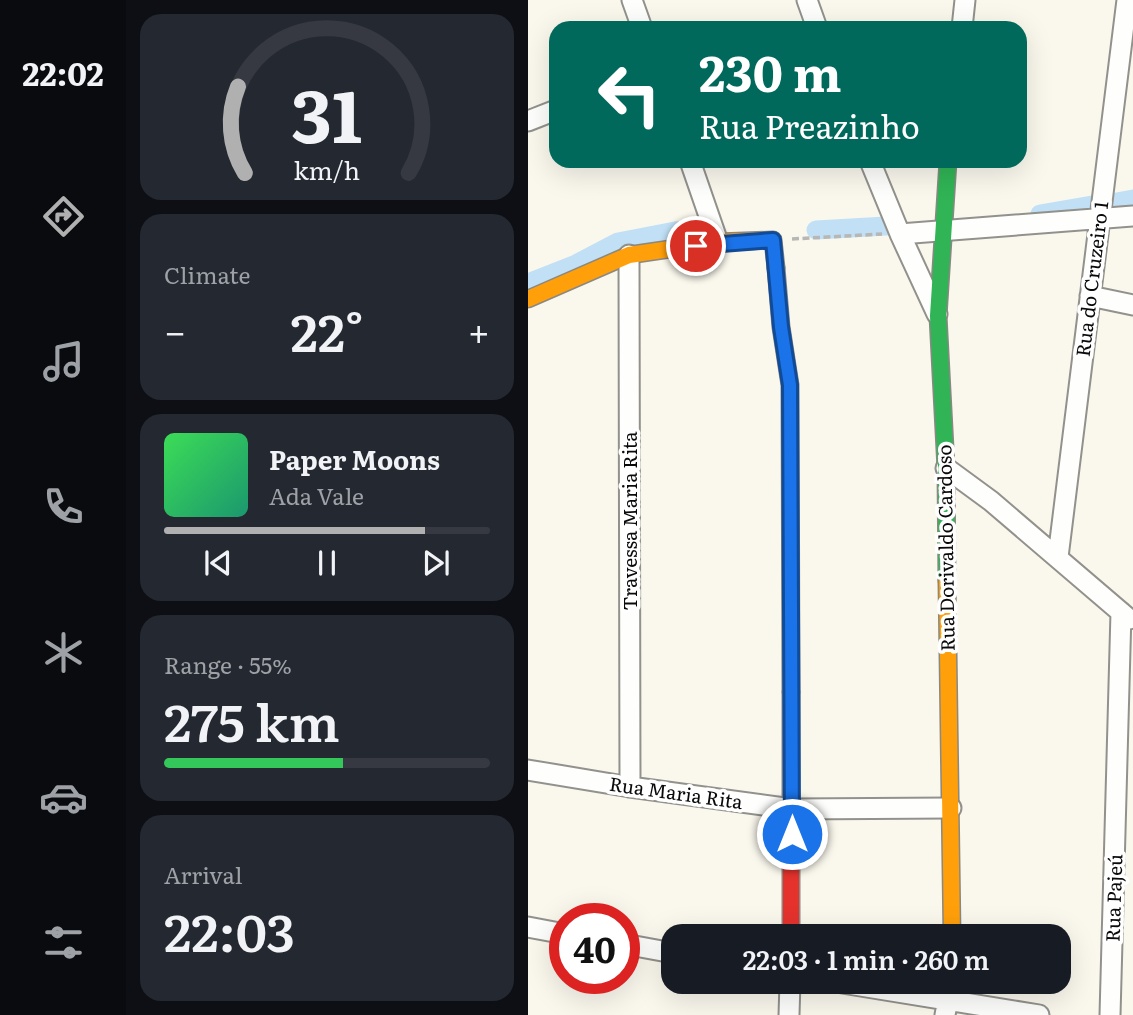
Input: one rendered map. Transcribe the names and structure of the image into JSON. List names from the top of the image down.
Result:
{
  "streets": {
    "street": [
      "Rua do Cruzeiro 1",
      "Travessa Maria Rita",
      "Rua Dorivaldo Cardoso",
      "Rua Maria Rita",
      "Rua Pajeú"
    ]
  },
  "crossings": [
    ["Travessa Maria Rita", "Rua Maria Rita"],
    ["Rua Dorivaldo Cardoso", "Rua Maria Rita"]
  ],
  "page": {
    "tabs": "22:02",
    "turn": ["230 m", "Rua Preazinho"],
    "tile": [
      "Climate",
      ["Range · 55%", "275 km"],
      ["Arrival", "22:03"]
    ],
    "heat": ["−", "22°", "+"],
    "song": ["Paper Moons", "Ada Vale"],
    "limit": "40",
    "trip": "22:03 · 1 min · 260 m",
    "gauge": ["31", "km/h"]
  }
}
